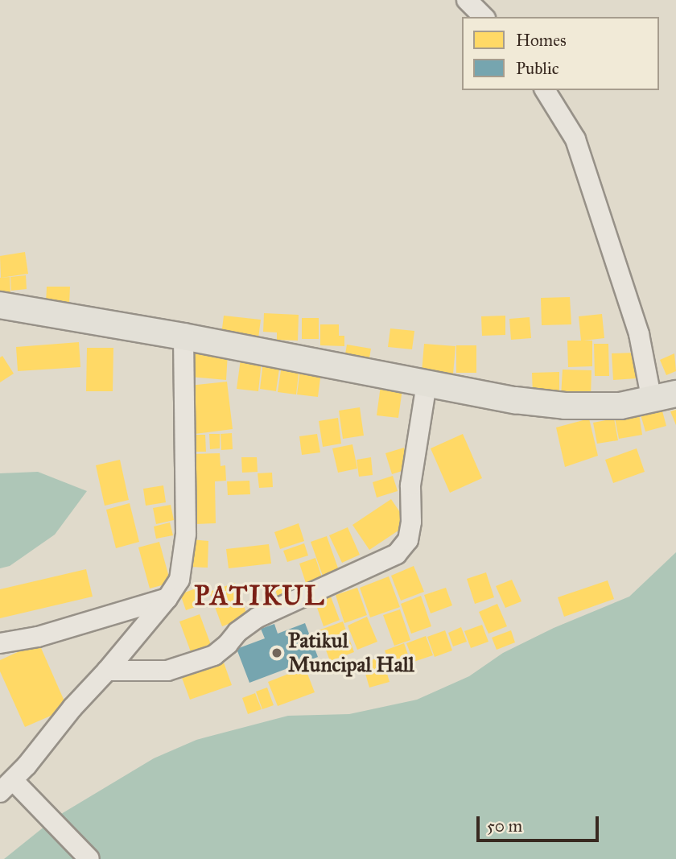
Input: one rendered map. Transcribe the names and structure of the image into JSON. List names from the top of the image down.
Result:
{
  "districts": ["PATIKUL"],
  "places": ["Patikul Muncipal Hall"],
  "legend": ["Homes", "Public"],
  "scale_bar": "50 m"
}
